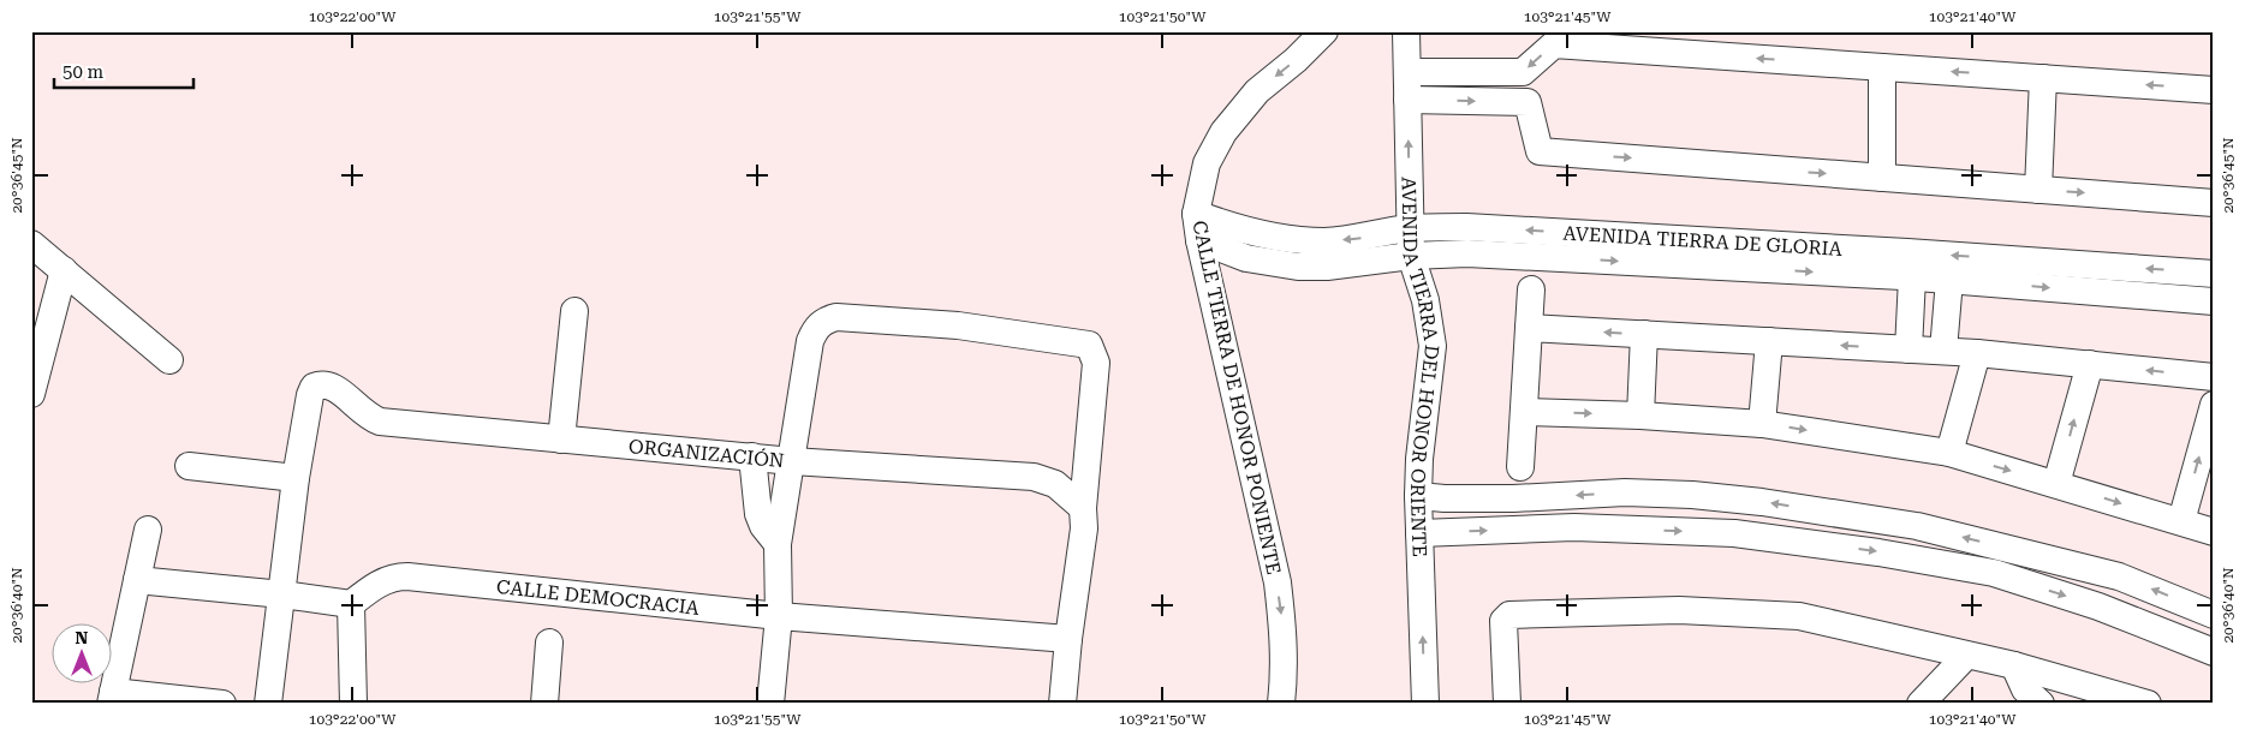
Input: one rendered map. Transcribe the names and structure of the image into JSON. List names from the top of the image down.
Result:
{
  "streets": {
    "street": [
      "AVENIDA TIERRA DE GLORIA",
      "AVENIDA TIERRA DEL HONOR ORIENTE",
      "CALLE TIERRA DE HONOR PONIENTE",
      "ORGANIZACIÓN",
      "CALLE DEMOCRACIA"
    ]
  },
  "crossings": [
    ["AVENIDA TIERRA DE GLORIA", "AVENIDA TIERRA DEL HONOR ORIENTE"],
    ["AVENIDA TIERRA DE GLORIA", "CALLE TIERRA DE HONOR PONIENTE"]
  ],
  "one_way": ["AVENIDA TIERRA DEL HONOR ORIENTE", "CALLE TIERRA DE HONOR PONIENTE"],
  "scale_bar": "50 m",
  "north": "top",
  "coordinates": [
    "103°22'00\"W",
    "103°21'55\"W",
    "103°21'50\"W",
    "103°21'45\"W",
    "103°21'40\"W",
    "20°36'45\"N",
    "20°36'40\"N"
  ]
}
